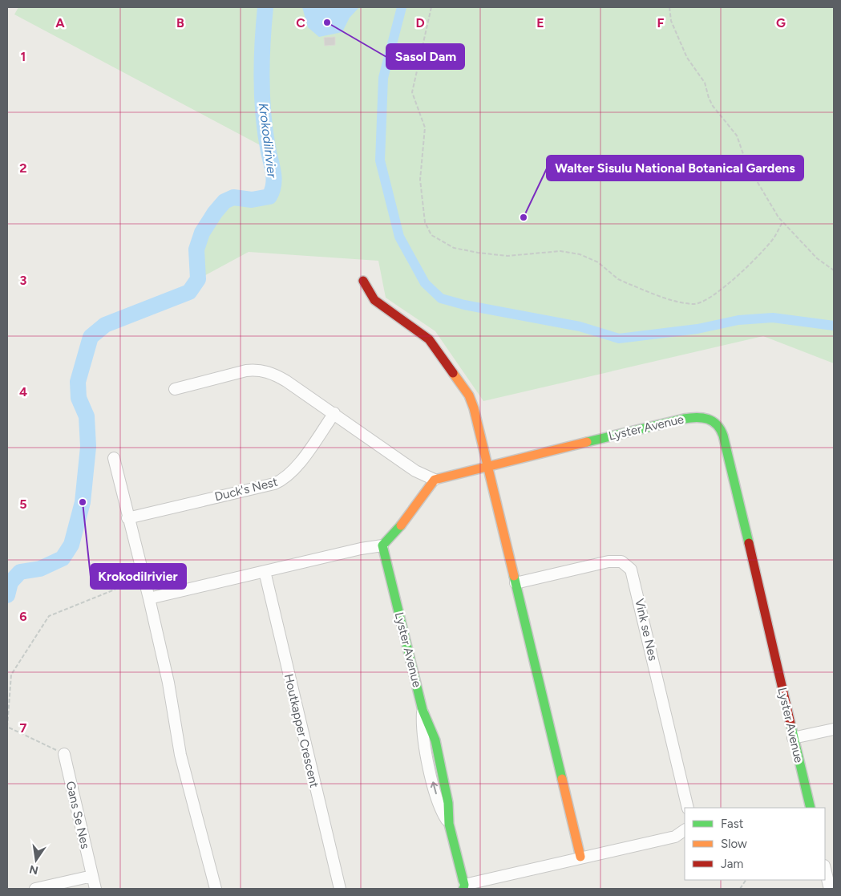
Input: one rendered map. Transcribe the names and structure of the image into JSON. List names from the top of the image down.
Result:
{
  "streets": {
    "street": [
      "Lyster Avenue",
      "Duck's Nest",
      "Vink se Nes",
      "Houtkapper Crescent",
      "Gans Se Nes"
    ]
  },
  "water": ["Krokodilrivier"],
  "places": ["Sasol Dam", "Walter Sisulu National Botanical Gardens", "Krokodilrivier"],
  "legend": ["Fast", "Slow", "Jam"],
  "north": "bottom",
  "grid": {
    "columns": [
      "A",
      "B",
      "C",
      "D",
      "E",
      "F",
      "G"
    ],
    "rows": [
      "1",
      "2",
      "3",
      "4",
      "5",
      "6",
      "7"
    ]
  }
}
